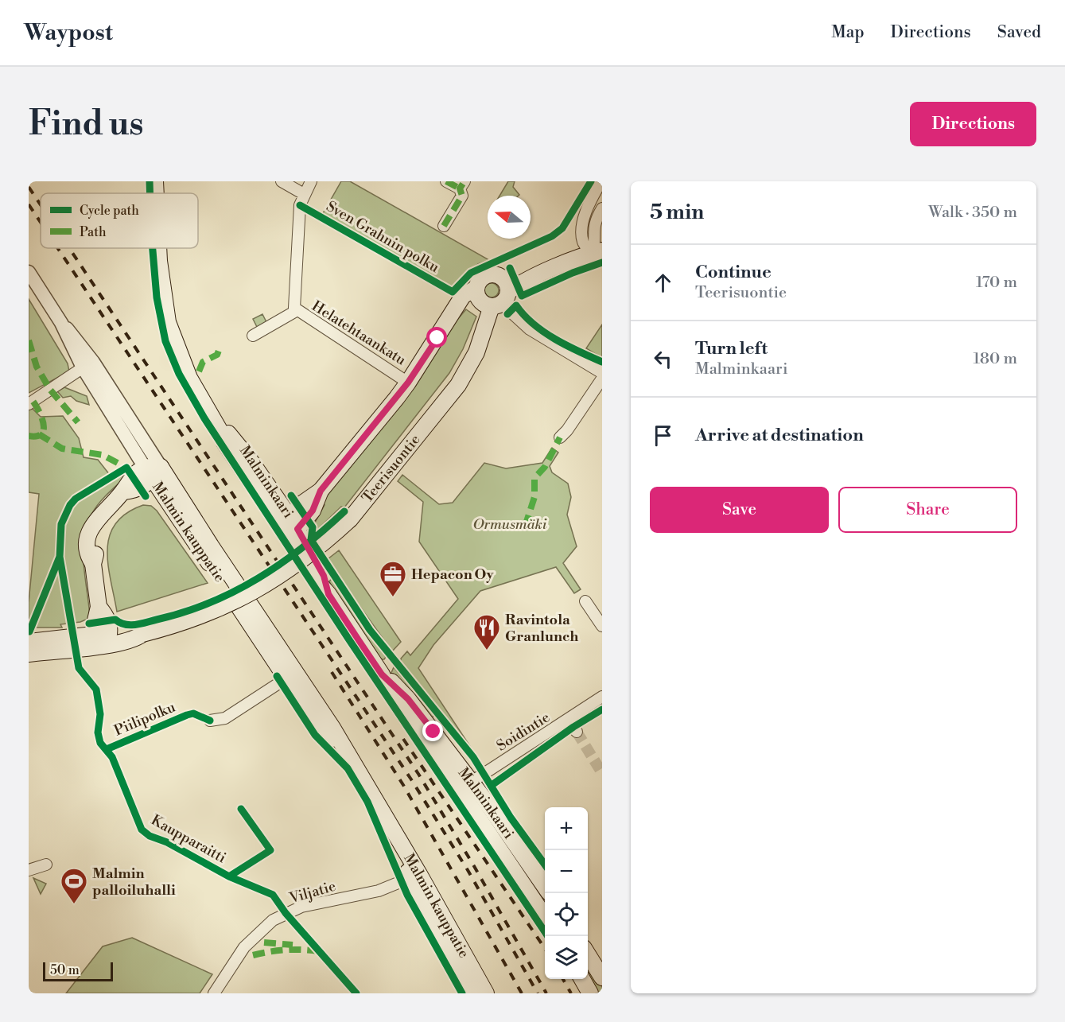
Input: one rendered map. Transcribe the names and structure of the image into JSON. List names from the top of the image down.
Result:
{
  "streets": {
    "main road": ["Teerisuontie", "Malminkaari", "Malmin kauppatie"],
    "street": ["Helatehtaankatu", "Soidintie", "Viljatie"],
    "cycle path": ["Sven Grahnin polku", "Piilipolku", "Kaupparaitti"]
  },
  "crossings": [
    ["Malminkaari", "Soidintie"],
    ["Malmin kauppatie", "Viljatie"]
  ],
  "parks": ["Ormusmäki"],
  "places": {
    "office": ["Hepacon Oy"],
    "restaurant": ["Ravintola Granlunch"],
    "sports": ["Malmin palloiluhalli"]
  },
  "legend": ["Cycle path", "Path"],
  "scale_bar": "50 m",
  "north": "left",
  "page": {
    "header": "Waypost",
    "nav": ["Map", "Directions", "Saved"],
    "buttons": [
      "Directions",
      ["Save", "Share"]
    ],
    "title": "Find us",
    "heading": ["5 min", "Walk · 350 m"],
    "list": [
      ["Continue", "Teerisuontie", "170 m"],
      ["Turn left", "Malminkaari", "180 m"],
      "Arrive at destination"
    ],
    "map_buttons": ["+", "−"],
    "scale": "50 m"
  }
}
